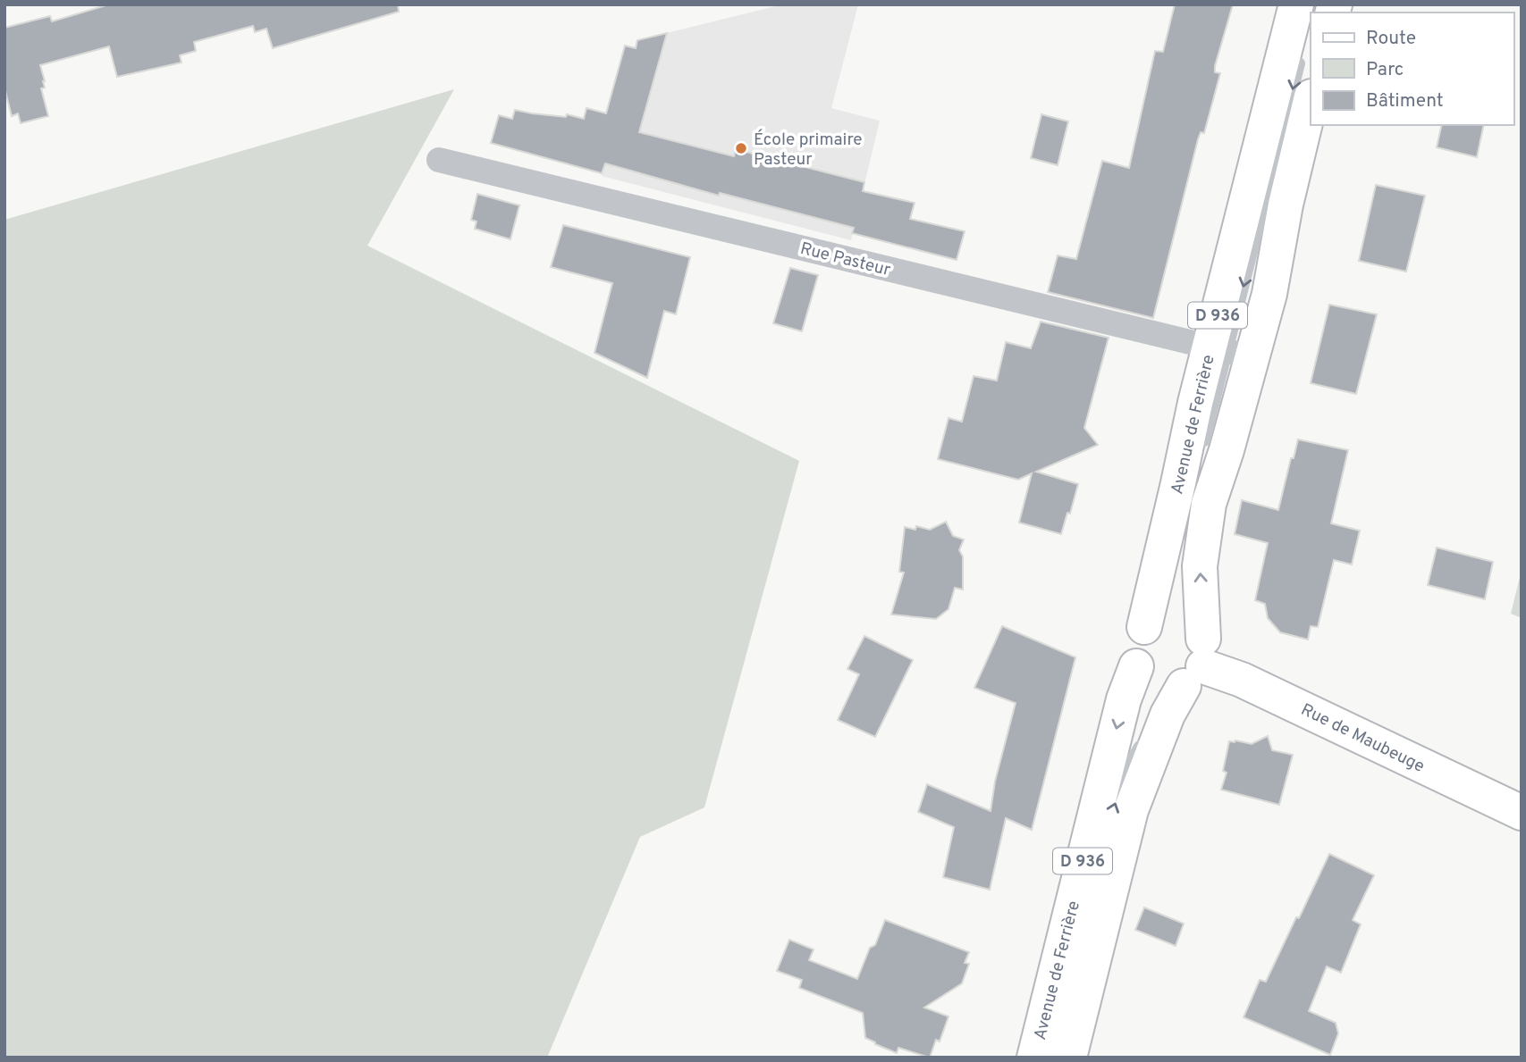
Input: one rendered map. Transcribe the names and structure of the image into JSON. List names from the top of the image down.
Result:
{
  "streets": {
    "main road": ["D 936", "Avenue de Ferrière", "Rue de Maubeuge"],
    "street": ["Rue Pasteur"]
  },
  "crossings": [
    ["Rue Pasteur", "Avenue de Ferrière"],
    ["Avenue de Ferrière", "Rue de Maubeuge"]
  ],
  "places": ["École primaire Pasteur"],
  "legend": ["Route", "Parc", "Bâtiment"]
}
